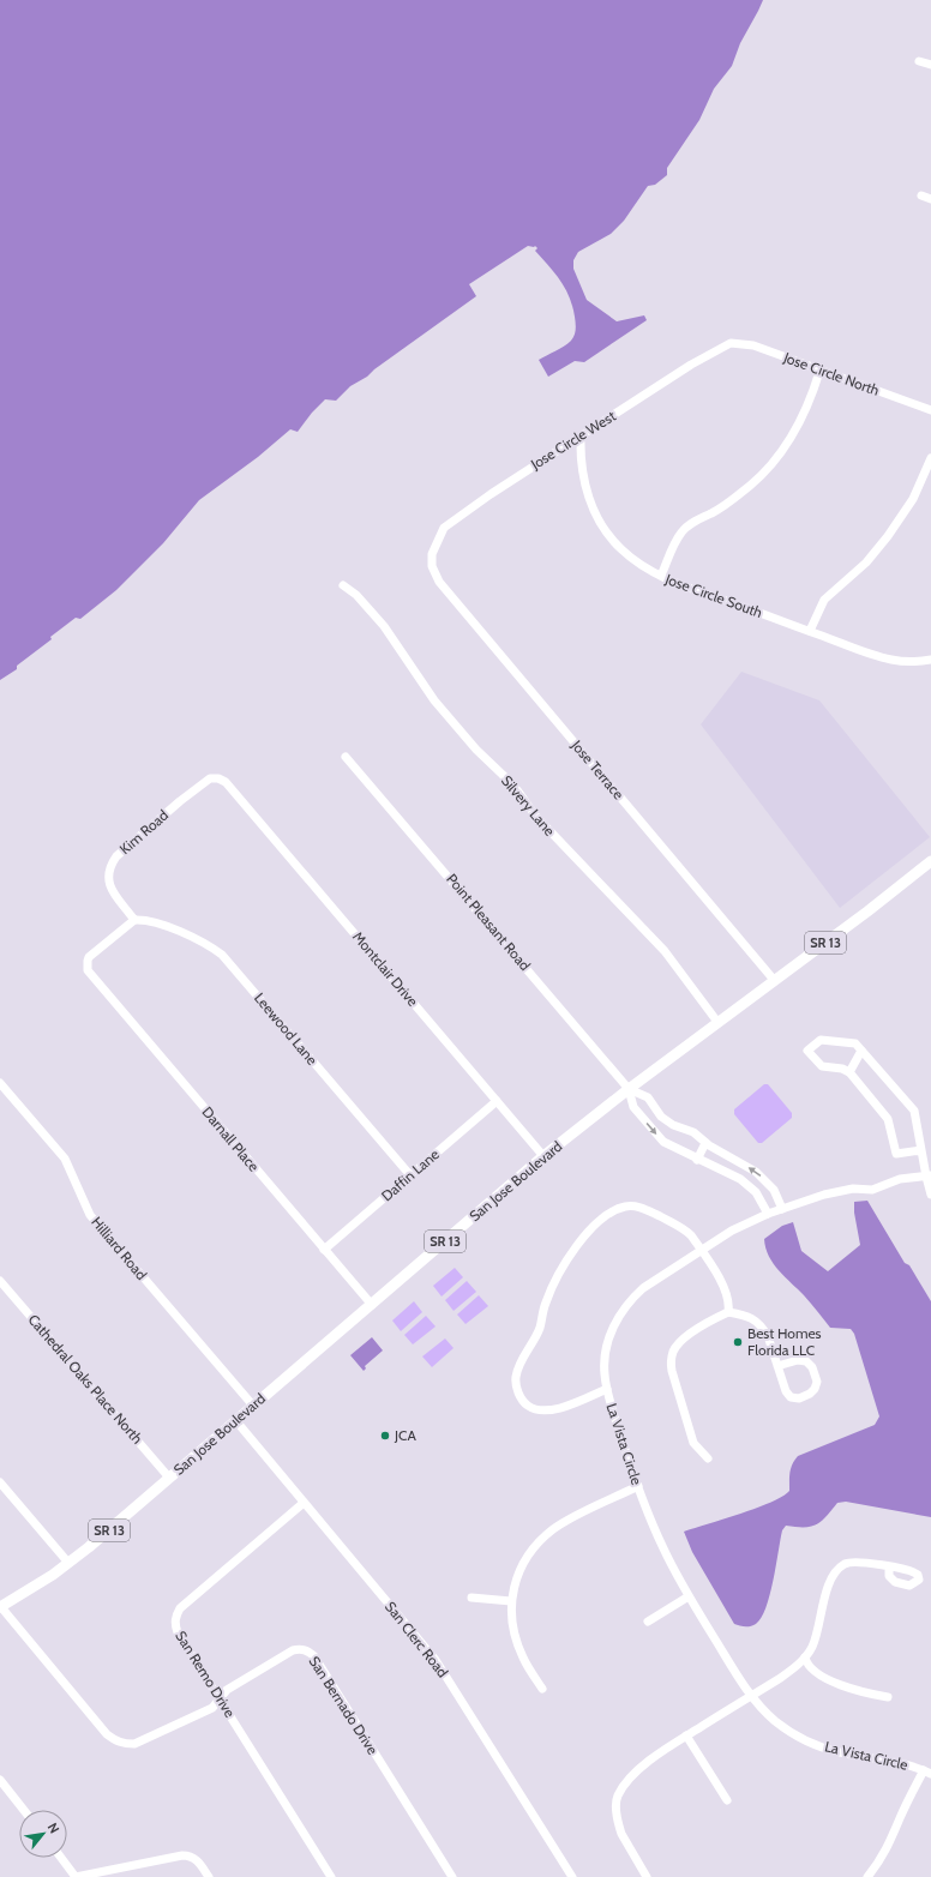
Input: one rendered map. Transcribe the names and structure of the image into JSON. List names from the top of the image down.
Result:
{
  "streets": {
    "main road": ["SR 13", "San Jose Boulevard"],
    "street": [
      "Jose Circle North",
      "Jose Circle West",
      "Jose Circle South",
      "Jose Terrace",
      "Silvery Lane",
      "Kim Road",
      "Point Pleasant Road",
      "Montclair Drive",
      "Leewood Lane",
      "Darnall Place",
      "Daffin Lane",
      "Hilliard Road",
      "Cathedral Oaks Place North",
      "La Vista Circle",
      "San Clerc Road",
      "San Remo Drive",
      "San Bernado Drive"
    ]
  },
  "crossings": [
    ["Jose Circle North", "Jose Circle West"],
    ["Jose Circle West", "Jose Circle South"],
    ["Jose Circle West", "Jose Terrace"],
    ["Jose Terrace", "San Jose Boulevard"],
    ["Silvery Lane", "San Jose Boulevard"],
    ["Kim Road", "Montclair Drive"],
    ["Kim Road", "Leewood Lane"],
    ["Kim Road", "Darnall Place"],
    ["Point Pleasant Road", "San Jose Boulevard"],
    ["Point Pleasant Road", "La Vista Circle"],
    ["Montclair Drive", "Daffin Lane"],
    ["Montclair Drive", "San Jose Boulevard"],
    ["Leewood Lane", "Darnall Place"],
    ["Leewood Lane", "Daffin Lane"],
    ["Darnall Place", "Daffin Lane"],
    ["Darnall Place", "San Jose Boulevard"],
    ["San Jose Boulevard", "Hilliard Road"],
    ["San Jose Boulevard", "Cathedral Oaks Place North"],
    ["San Jose Boulevard", "San Clerc Road"],
    ["San Jose Boulevard", "San Bernado Drive"],
    ["San Clerc Road", "San Remo Drive"],
    ["San Remo Drive", "San Bernado Drive"]
  ],
  "places": ["Best Homes Florida LLC", "JCA"],
  "north": "top right"
}
